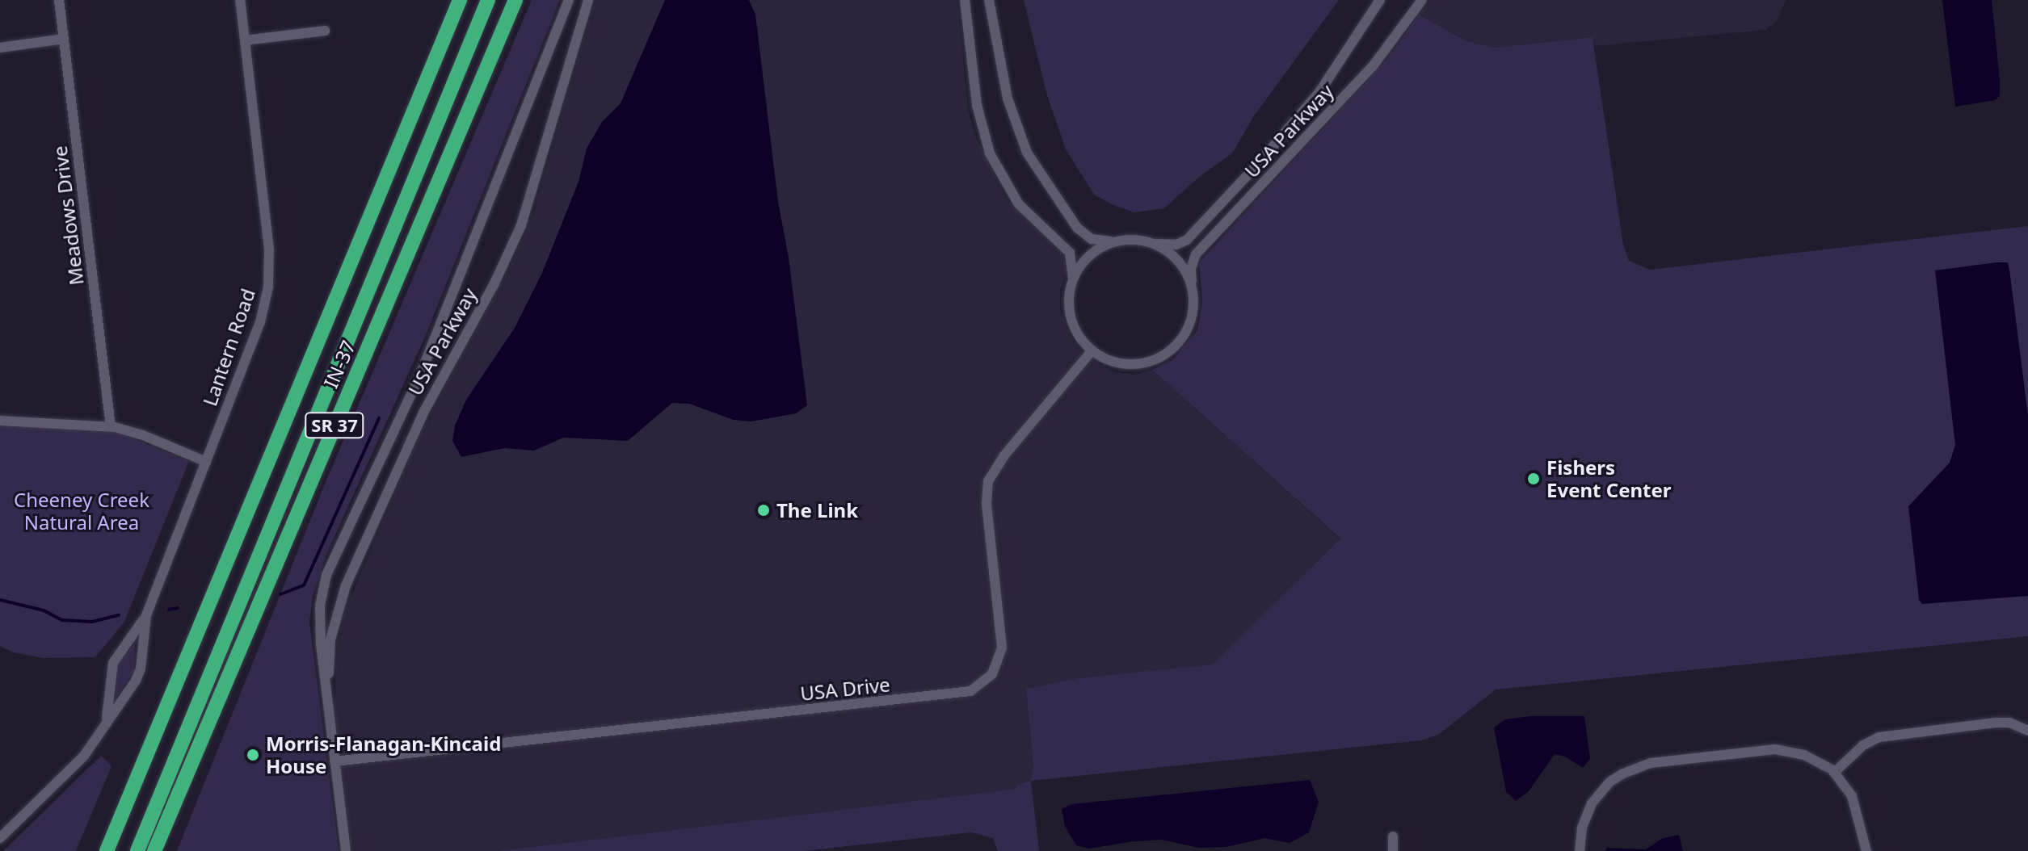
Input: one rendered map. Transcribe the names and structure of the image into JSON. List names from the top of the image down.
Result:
{
  "streets": {
    "highway": ["IN-37", "SR 37"],
    "street": [
      "USA Parkway",
      "Meadows Drive",
      "Lantern Road",
      "USA Drive"
    ]
  },
  "crossings": [
    ["USA Parkway", "USA Drive"]
  ],
  "parks": ["Cheeney Creek Natural Area"],
  "places": ["Fishers Event Center", "The Link", "Morris-Flanagan-Kincaid House"]
}
